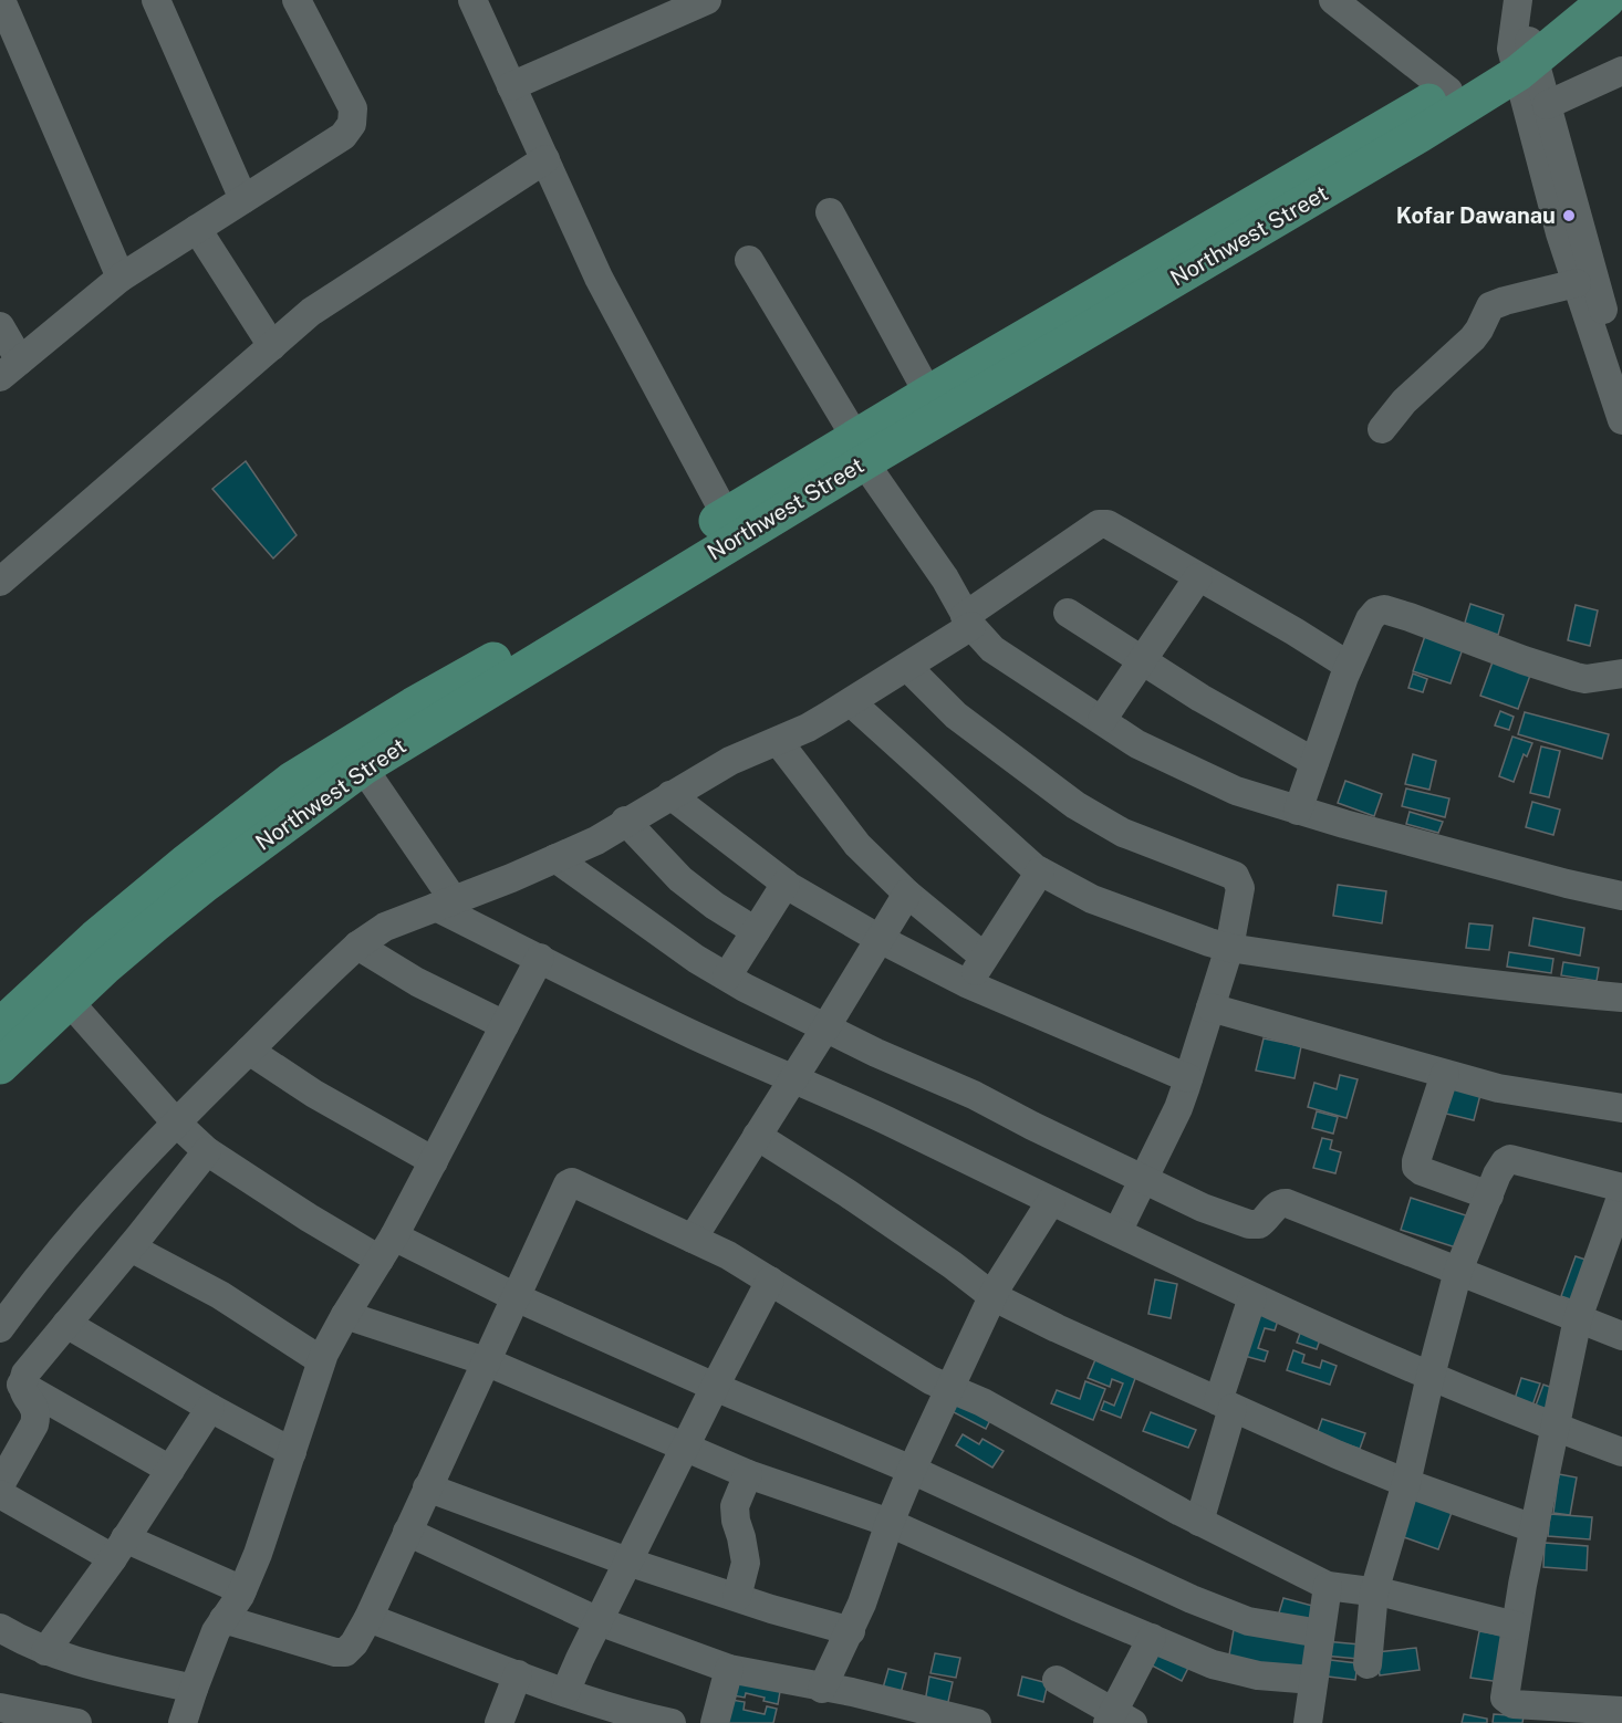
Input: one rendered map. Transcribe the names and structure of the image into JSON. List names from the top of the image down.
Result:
{
  "streets": {
    "main road": ["Northwest Street"]
  },
  "places": ["Kofar Dawanau"]
}
